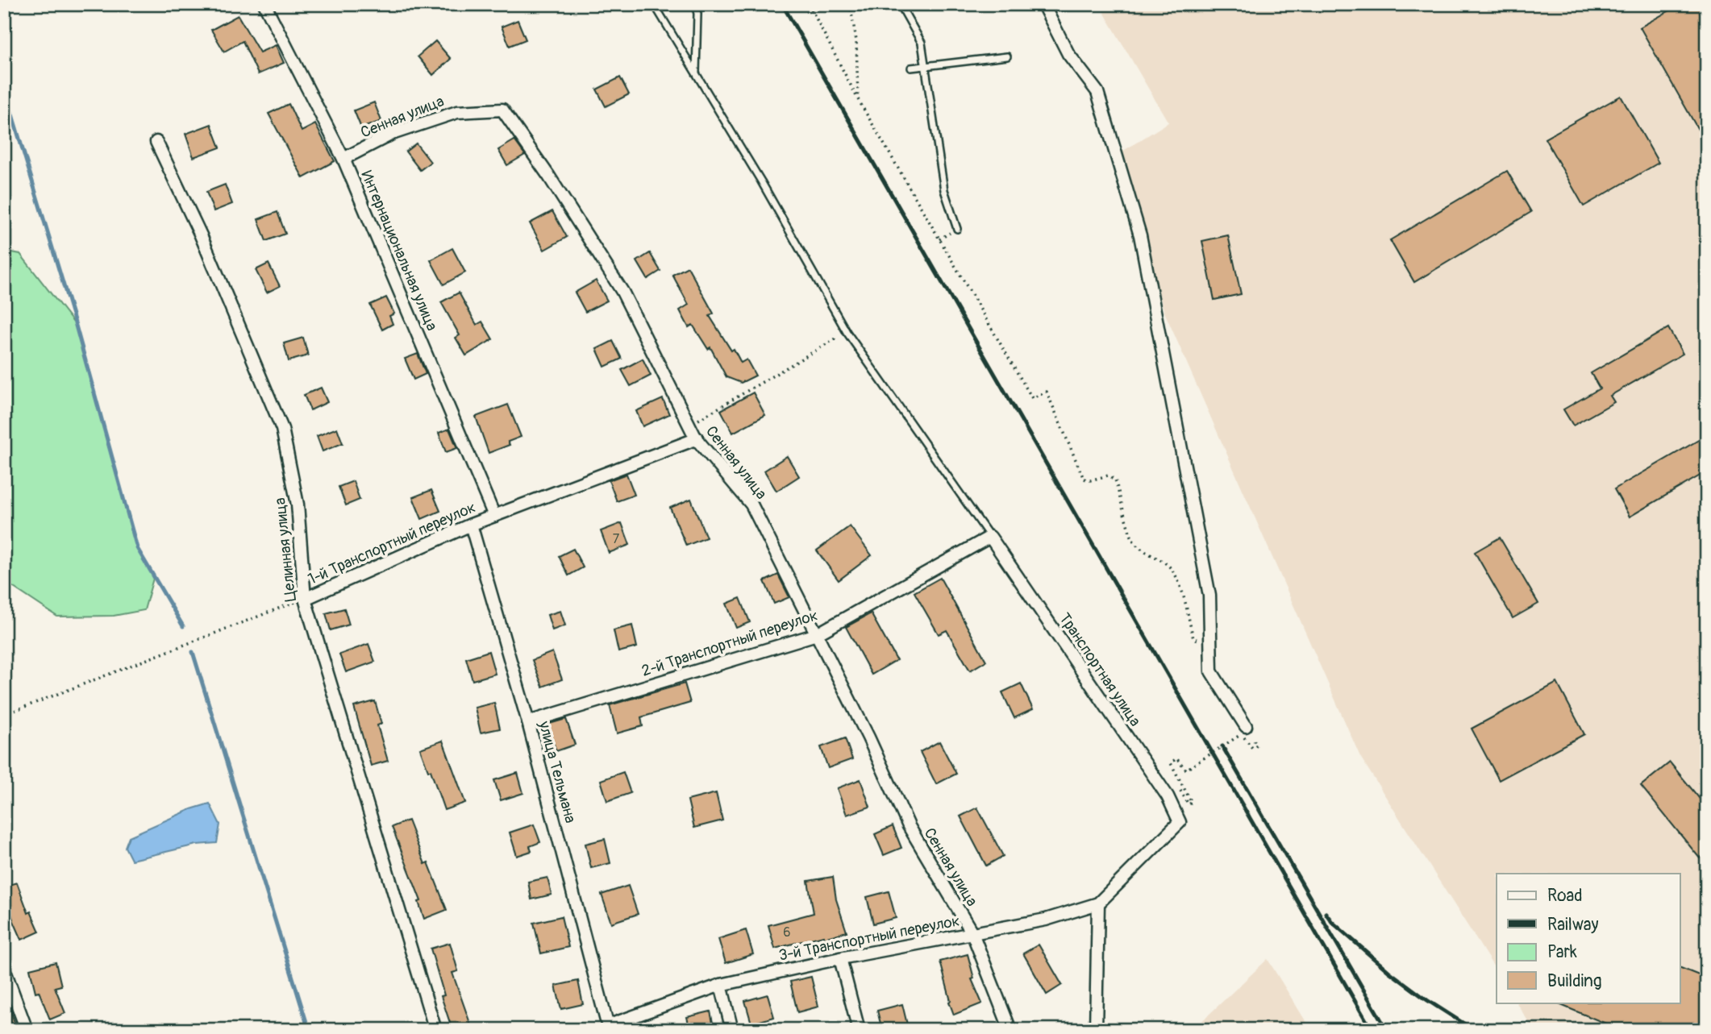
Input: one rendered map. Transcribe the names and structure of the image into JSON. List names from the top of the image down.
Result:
{
  "streets": {
    "street": [
      "Сенная улица",
      "Интернациональная улица",
      "1-й Транспортный переулок",
      "Целинная улица",
      "2-й Транспортный переулок",
      "Транспортная улица",
      "улица Тельмана",
      "3-й Транспортный переулок"
    ]
  },
  "crossings": [
    ["Сенная улица", "Интернациональная улица"],
    ["Сенная улица", "1-й Транспортный переулок"],
    ["Сенная улица", "2-й Транспортный переулок"],
    ["Сенная улица", "3-й Транспортный переулок"],
    ["Интернациональная улица", "1-й Транспортный переулок"],
    ["1-й Транспортный переулок", "Целинная улица"],
    ["1-й Транспортный переулок", "улица Тельмана"],
    ["2-й Транспортный переулок", "Транспортная улица"],
    ["2-й Транспортный переулок", "улица Тельмана"],
    ["Транспортная улица", "3-й Транспортный переулок"],
    ["улица Тельмана", "3-й Транспортный переулок"]
  ],
  "house_numbers": ["7", "6"],
  "legend": [
    "Road",
    "Railway",
    "Park",
    "Building"
  ]
}
